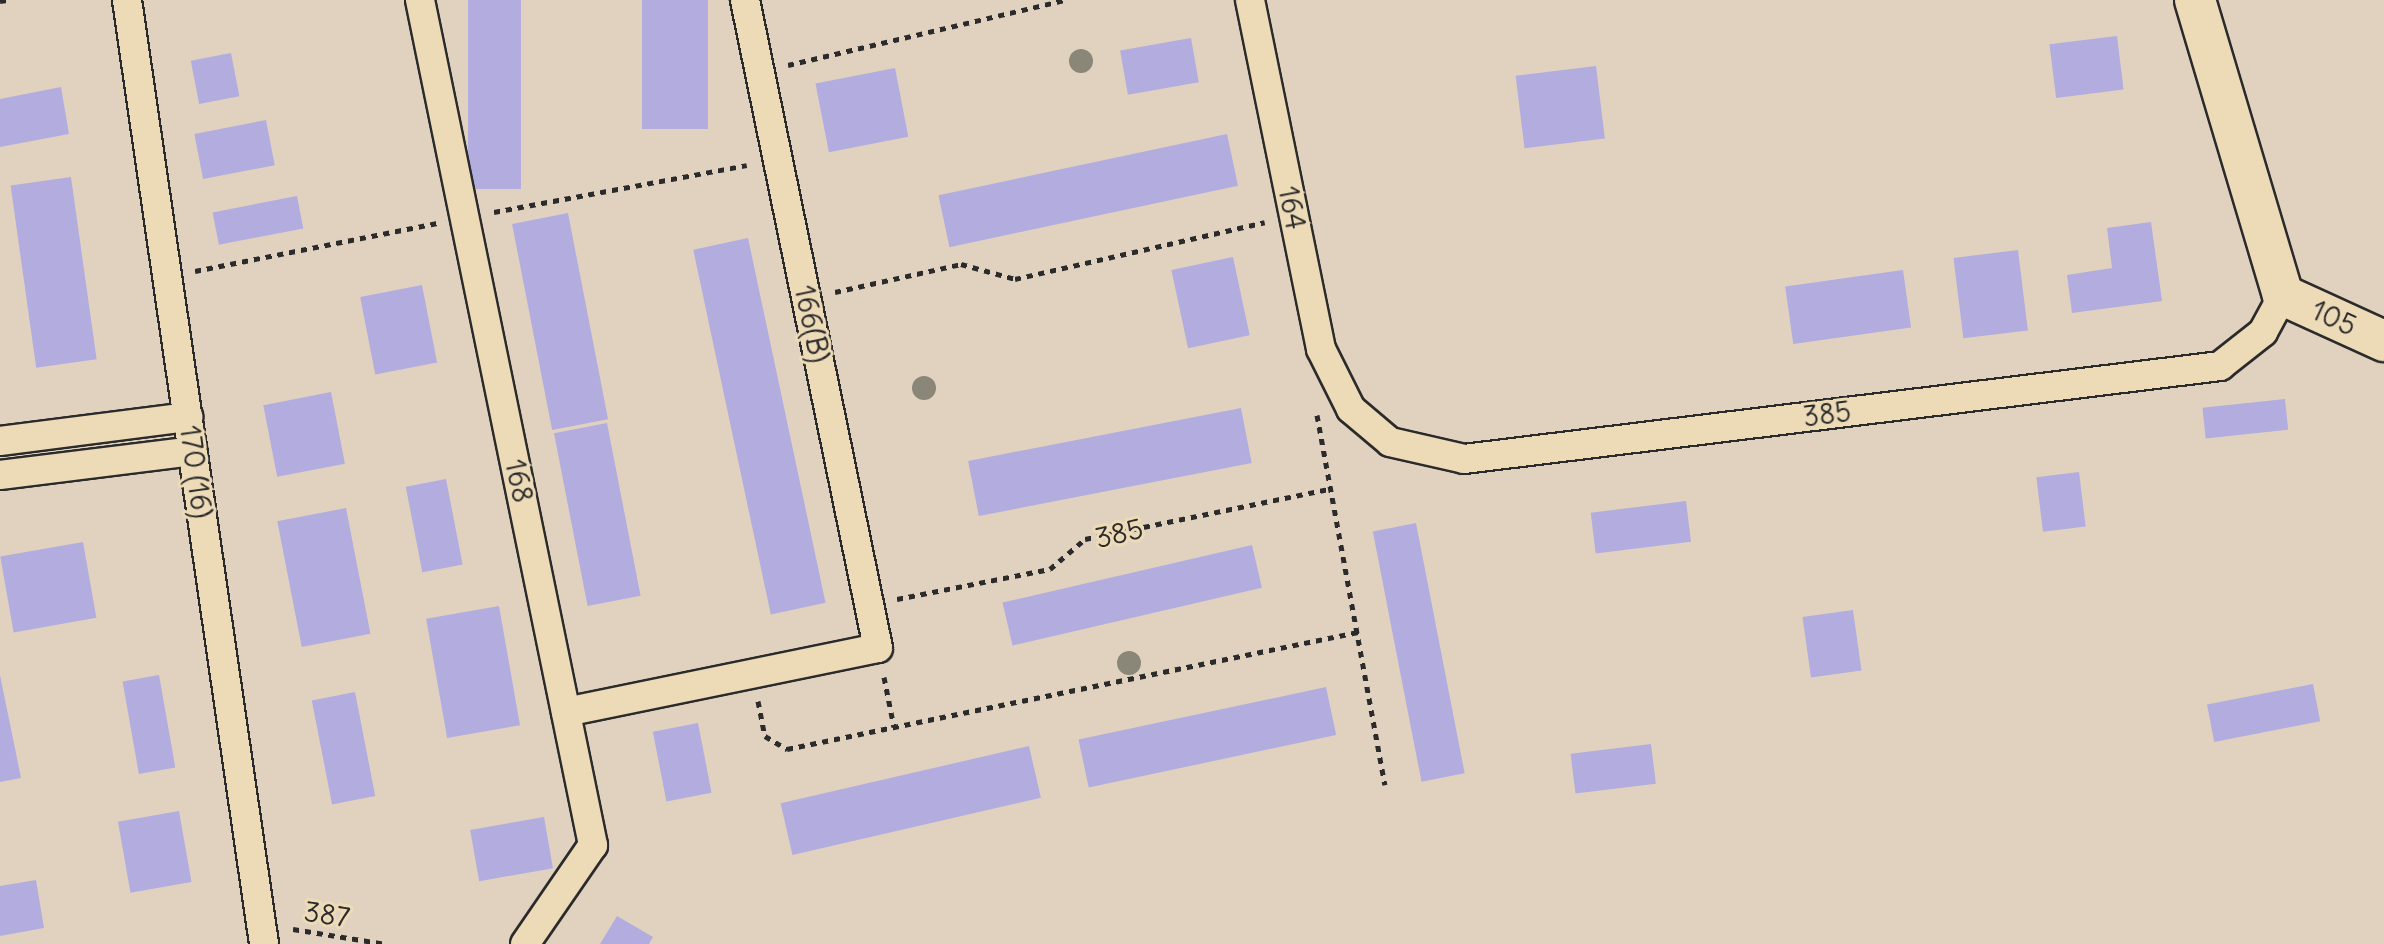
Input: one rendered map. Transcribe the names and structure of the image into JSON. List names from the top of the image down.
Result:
{
  "streets": {
    "street": [
      "164",
      "105",
      "166(B)",
      "385",
      "170 (16)",
      "168"
    ],
    "path": ["387"]
  },
  "crossings": [
    ["164", "385"],
    ["105", "385"],
    ["166(B)", "385"],
    ["170 (16)", "387"]
  ]
}
